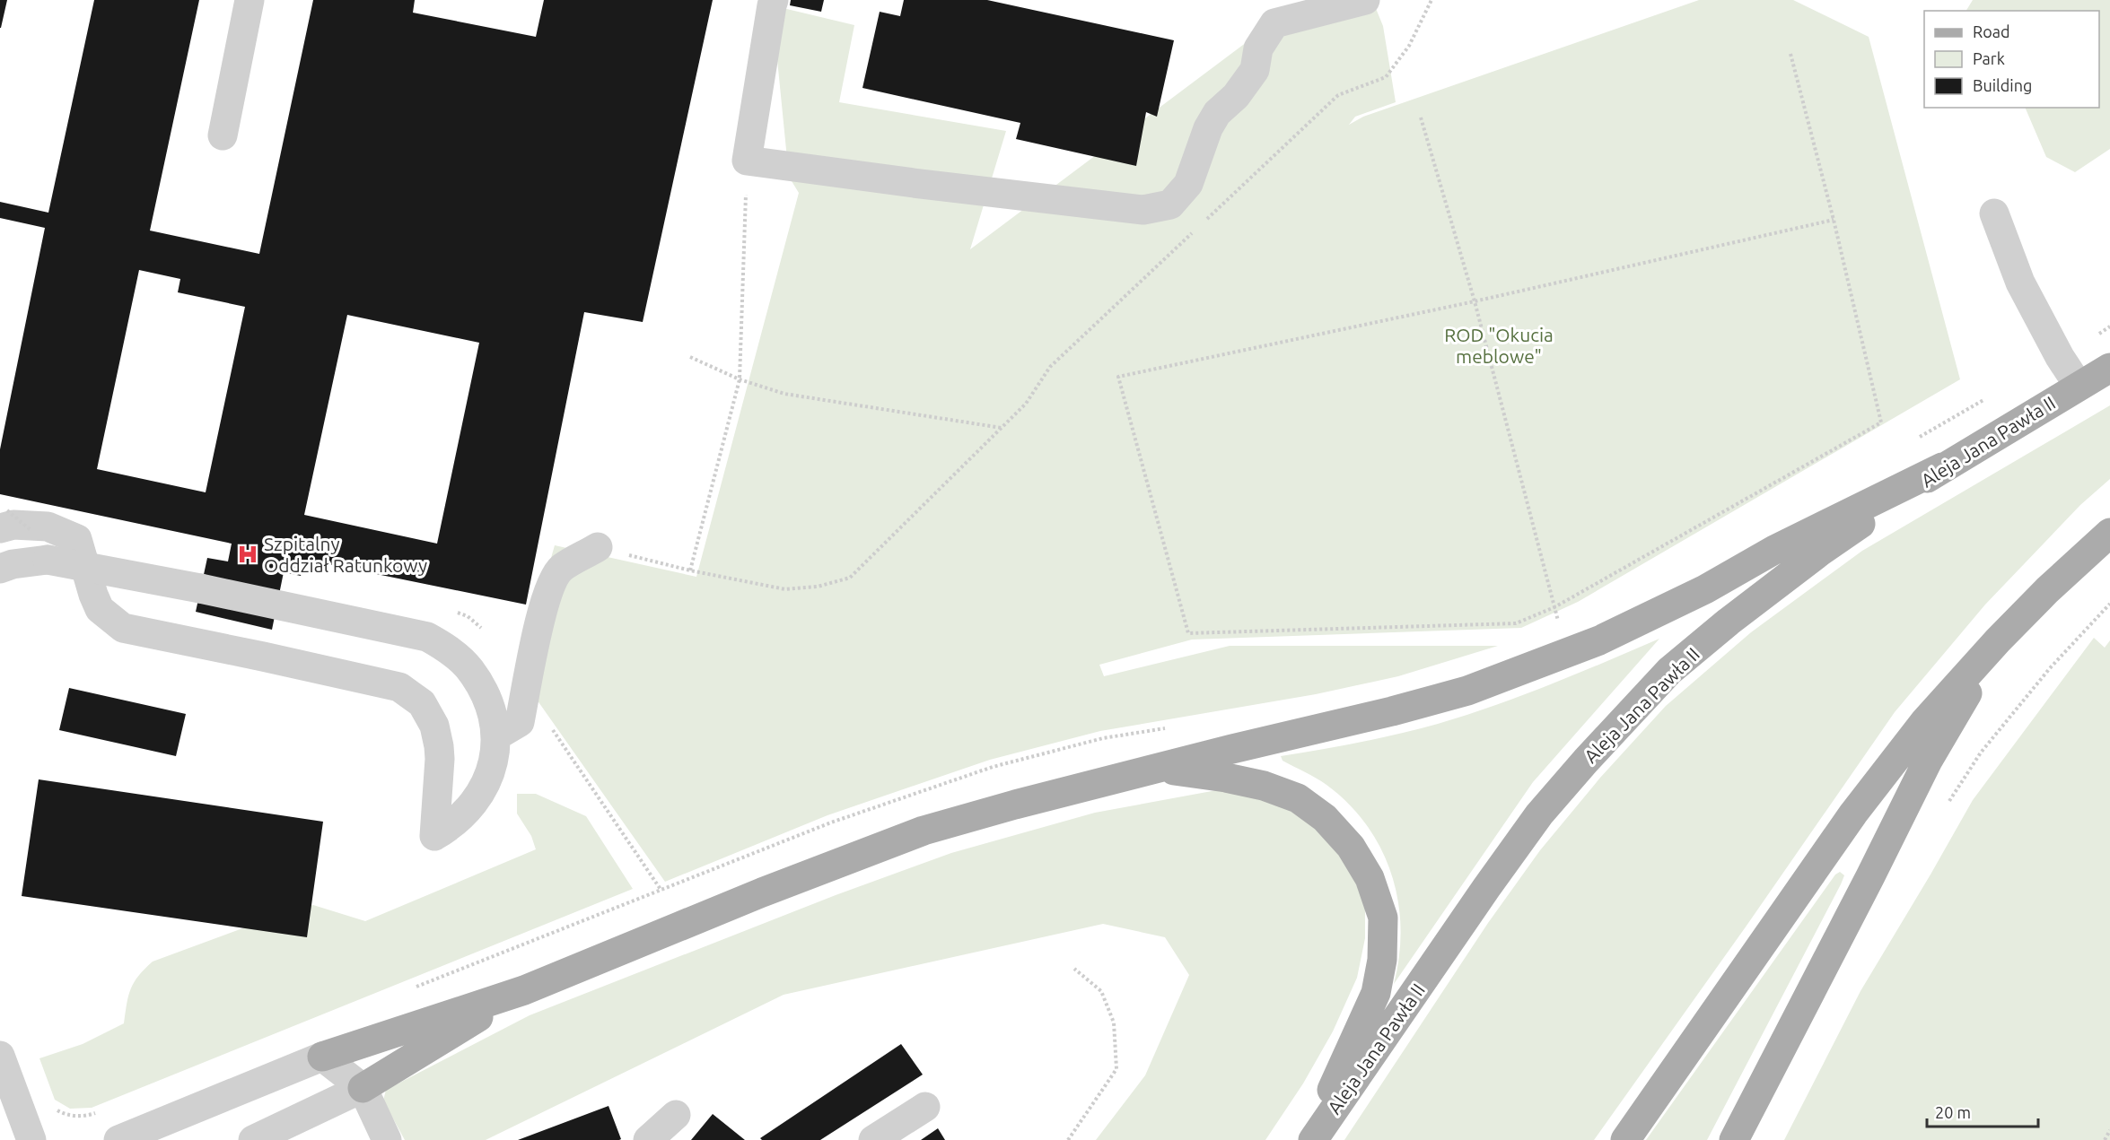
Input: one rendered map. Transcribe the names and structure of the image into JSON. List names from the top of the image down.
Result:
{
  "streets": {
    "main road": ["Aleja Jana Pawła II"]
  },
  "parks": ["ROD \"Okucia meblowe\""],
  "places": {
    "hospital": ["Szpitalny Oddział Ratunkowy"]
  },
  "legend": ["Road", "Park", "Building"],
  "scale_bar": "20 m"
}
